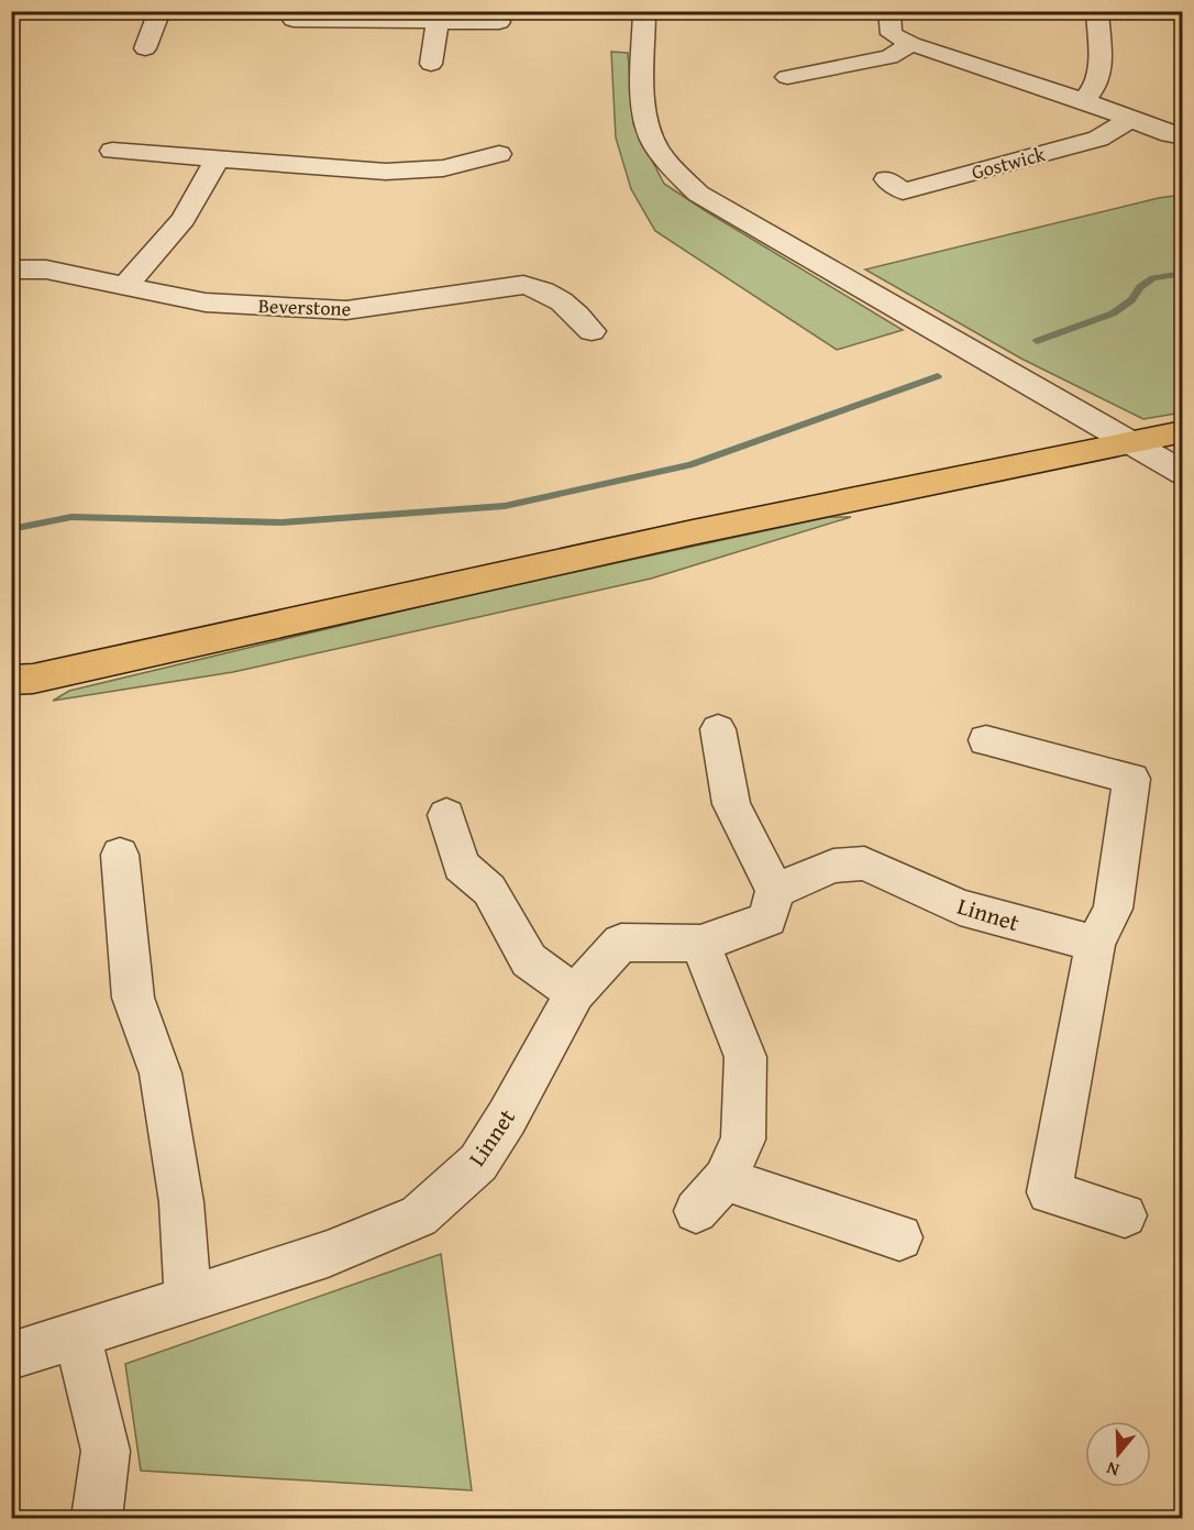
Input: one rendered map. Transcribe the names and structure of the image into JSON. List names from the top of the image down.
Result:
{
  "streets": {
    "street": ["Gostwick", "Beverstone", "Linnet"]
  },
  "north": "bottom"
}
